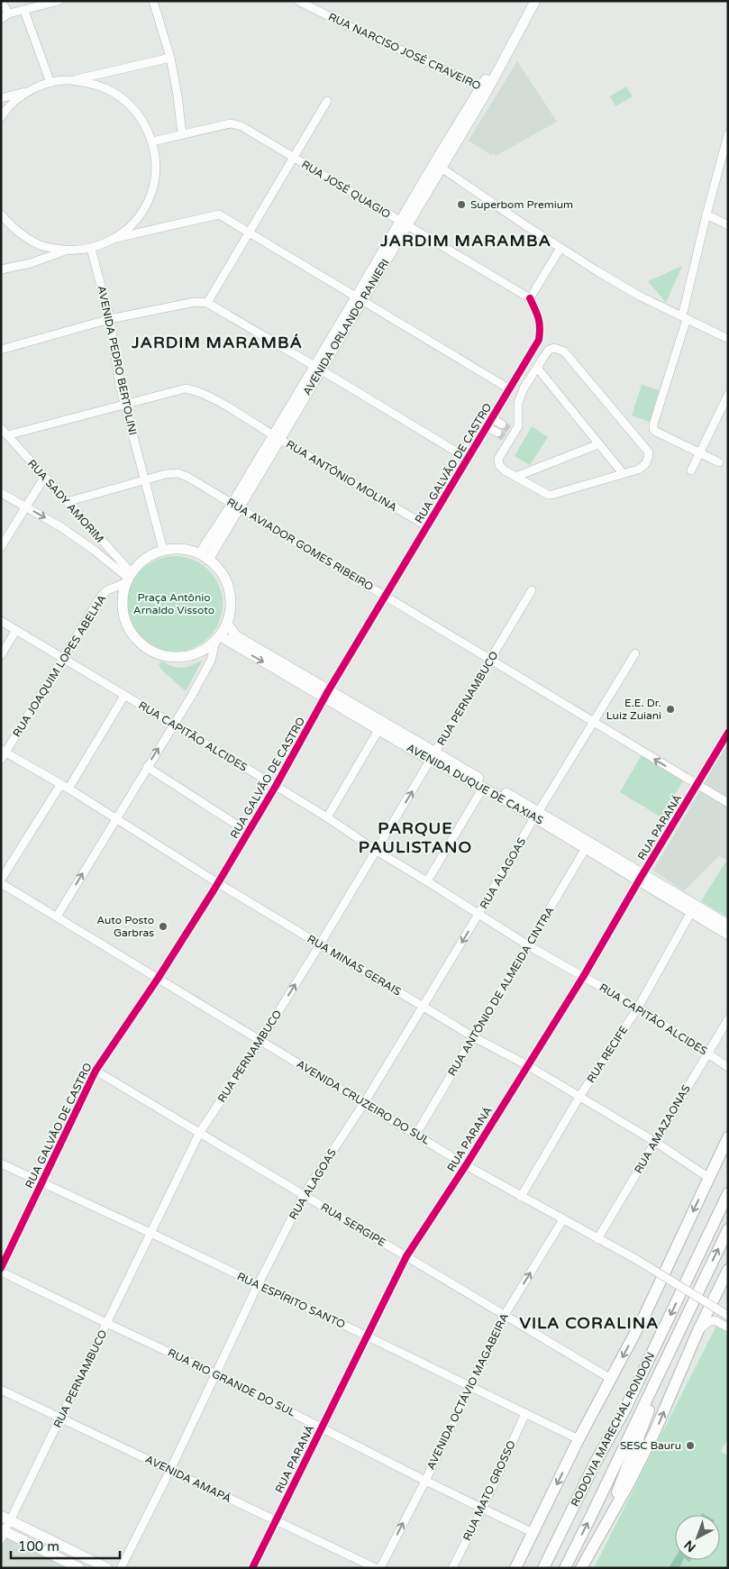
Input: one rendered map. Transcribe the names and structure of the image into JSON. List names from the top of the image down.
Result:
{
  "streets": {
    "highway": ["RODOVIA MARECHAL RONDON"],
    "main road": ["AVENIDA ORLANDO RANIERI", "AVENIDA DUQUE DE CAXIAS"],
    "street": [
      "RUA NARCISO JOSÉ CRAVEIRO",
      "RUA JOSÉ QUAGIO",
      "AVENIDA PEDRO BERTOLINI",
      "RUA GALVÃO DE CASTRO",
      "RUA ANTÔNIO MOLINA",
      "RUA SADY AMORIM",
      "RUA AVIADOR GOMES RIBEIRO",
      "RUA JOAQUIM LOPES ABELHA",
      "RUA PERNAMBUCO",
      "RUA CAPITÃO ALCIDES",
      "RUA PARANÁ",
      "RUA ALAGOAS",
      "RUA MINAS GERAIS",
      "RUA ANTÔNIO DE ALMEIDA CINTRA",
      "RUA RECIFE",
      "AVENIDA CRUZEIRO DO SUL",
      "RUA AMAZAONAS",
      "RUA SERGIPE",
      "RUA ESPÍRITO SANTO",
      "RUA RIO GRANDE DO SUL",
      "AVENIDA OCTÁVIO MAGABEIRA",
      "AVENIDA AMAPÁ",
      "RUA MATO GROSSO"
    ]
  },
  "crossings": [
    ["RUA NARCISO JOSÉ CRAVEIRO", "AVENIDA ORLANDO RANIERI"],
    ["RUA JOSÉ QUAGIO", "AVENIDA ORLANDO RANIERI"],
    ["RUA JOSÉ QUAGIO", "RUA GALVÃO DE CASTRO"],
    ["AVENIDA ORLANDO RANIERI", "AVENIDA PEDRO BERTOLINI"],
    ["AVENIDA ORLANDO RANIERI", "RUA ANTÔNIO MOLINA"],
    ["AVENIDA ORLANDO RANIERI", "RUA SADY AMORIM"],
    ["AVENIDA ORLANDO RANIERI", "RUA AVIADOR GOMES RIBEIRO"],
    ["AVENIDA ORLANDO RANIERI", "RUA JOAQUIM LOPES ABELHA"],
    ["AVENIDA ORLANDO RANIERI", "AVENIDA DUQUE DE CAXIAS"],
    ["AVENIDA PEDRO BERTOLINI", "RUA ANTÔNIO MOLINA"],
    ["AVENIDA PEDRO BERTOLINI", "RUA SADY AMORIM"],
    ["AVENIDA PEDRO BERTOLINI", "RUA AVIADOR GOMES RIBEIRO"],
    ["AVENIDA PEDRO BERTOLINI", "RUA JOAQUIM LOPES ABELHA"],
    ["AVENIDA PEDRO BERTOLINI", "AVENIDA DUQUE DE CAXIAS"],
    ["RUA GALVÃO DE CASTRO", "RUA ANTÔNIO MOLINA"],
    ["RUA GALVÃO DE CASTRO", "RUA AVIADOR GOMES RIBEIRO"],
    ["RUA GALVÃO DE CASTRO", "RUA CAPITÃO ALCIDES"],
    ["RUA GALVÃO DE CASTRO", "AVENIDA DUQUE DE CAXIAS"],
    ["RUA GALVÃO DE CASTRO", "RUA MINAS GERAIS"],
    ["RUA GALVÃO DE CASTRO", "AVENIDA CRUZEIRO DO SUL"],
    ["RUA GALVÃO DE CASTRO", "RUA SERGIPE"],
    ["RUA GALVÃO DE CASTRO", "RUA ESPÍRITO SANTO"],
    ["RUA ANTÔNIO MOLINA", "RUA SADY AMORIM"],
    ["RUA SADY AMORIM", "RUA AVIADOR GOMES RIBEIRO"],
    ["RUA SADY AMORIM", "RUA JOAQUIM LOPES ABELHA"],
    ["RUA SADY AMORIM", "AVENIDA DUQUE DE CAXIAS"],
    ["RUA AVIADOR GOMES RIBEIRO", "RUA PERNAMBUCO"],
    ["RUA AVIADOR GOMES RIBEIRO", "RUA PARANÁ"],
    ["RUA AVIADOR GOMES RIBEIRO", "RUA ALAGOAS"],
    ["RUA JOAQUIM LOPES ABELHA", "RUA CAPITÃO ALCIDES"],
    ["RUA JOAQUIM LOPES ABELHA", "AVENIDA DUQUE DE CAXIAS"],
    ["RUA JOAQUIM LOPES ABELHA", "RUA MINAS GERAIS"],
    ["RUA PERNAMBUCO", "RUA CAPITÃO ALCIDES"],
    ["RUA PERNAMBUCO", "AVENIDA DUQUE DE CAXIAS"],
    ["RUA PERNAMBUCO", "RUA MINAS GERAIS"],
    ["RUA PERNAMBUCO", "AVENIDA CRUZEIRO DO SUL"],
    ["RUA PERNAMBUCO", "RUA SERGIPE"],
    ["RUA PERNAMBUCO", "RUA ESPÍRITO SANTO"],
    ["RUA PERNAMBUCO", "RUA RIO GRANDE DO SUL"],
    ["RUA PERNAMBUCO", "AVENIDA AMAPÁ"],
    ["RUA CAPITÃO ALCIDES", "RUA PARANÁ"],
    ["RUA CAPITÃO ALCIDES", "RUA ALAGOAS"],
    ["RUA CAPITÃO ALCIDES", "RUA ANTÔNIO DE ALMEIDA CINTRA"],
    ["RUA CAPITÃO ALCIDES", "RUA RECIFE"],
    ["RUA CAPITÃO ALCIDES", "RUA AMAZAONAS"],
    ["AVENIDA DUQUE DE CAXIAS", "RUA PARANÁ"],
    ["AVENIDA DUQUE DE CAXIAS", "RUA ALAGOAS"],
    ["AVENIDA DUQUE DE CAXIAS", "RUA ANTÔNIO DE ALMEIDA CINTRA"],
    ["AVENIDA DUQUE DE CAXIAS", "RUA RECIFE"],
    ["RUA PARANÁ", "RUA MINAS GERAIS"],
    ["RUA PARANÁ", "AVENIDA CRUZEIRO DO SUL"],
    ["RUA PARANÁ", "RUA SERGIPE"],
    ["RUA PARANÁ", "RUA ESPÍRITO SANTO"],
    ["RUA PARANÁ", "RUA RIO GRANDE DO SUL"],
    ["RUA PARANÁ", "AVENIDA AMAPÁ"],
    ["RUA ALAGOAS", "RUA MINAS GERAIS"],
    ["RUA ALAGOAS", "AVENIDA CRUZEIRO DO SUL"],
    ["RUA ALAGOAS", "RUA SERGIPE"],
    ["RUA ALAGOAS", "RUA ESPÍRITO SANTO"],
    ["RUA ALAGOAS", "RUA RIO GRANDE DO SUL"],
    ["RUA ALAGOAS", "AVENIDA AMAPÁ"],
    ["RUA MINAS GERAIS", "RUA ANTÔNIO DE ALMEIDA CINTRA"],
    ["RUA MINAS GERAIS", "RUA RECIFE"],
    ["RUA MINAS GERAIS", "RUA AMAZAONAS"],
    ["RUA ANTÔNIO DE ALMEIDA CINTRA", "AVENIDA CRUZEIRO DO SUL"],
    ["RUA RECIFE", "AVENIDA CRUZEIRO DO SUL"],
    ["AVENIDA CRUZEIRO DO SUL", "RUA AMAZAONAS"],
    ["AVENIDA CRUZEIRO DO SUL", "AVENIDA OCTÁVIO MAGABEIRA"],
    ["RUA SERGIPE", "AVENIDA OCTÁVIO MAGABEIRA"],
    ["RUA ESPÍRITO SANTO", "AVENIDA OCTÁVIO MAGABEIRA"],
    ["RUA ESPÍRITO SANTO", "RUA MATO GROSSO"],
    ["RUA RIO GRANDE DO SUL", "AVENIDA OCTÁVIO MAGABEIRA"],
    ["RUA RIO GRANDE DO SUL", "RUA MATO GROSSO"]
  ],
  "one_way": ["AVENIDA OCTÁVIO MAGABEIRA"],
  "districts": [
    "JARDIM MARAMBA",
    "JARDIM MARAMBÁ",
    "PARQUE PAULISTANO",
    "VILA CORALINA"
  ],
  "parks": ["Praça Antônio Arnaldo Vissoto"],
  "places": [
    "Superbom Premium",
    "E.E. Dr. Luiz Zuiani",
    "Auto Posto Garbras",
    "SESC Bauru"
  ],
  "scale_bar": "100 m",
  "north": "bottom left"
}
